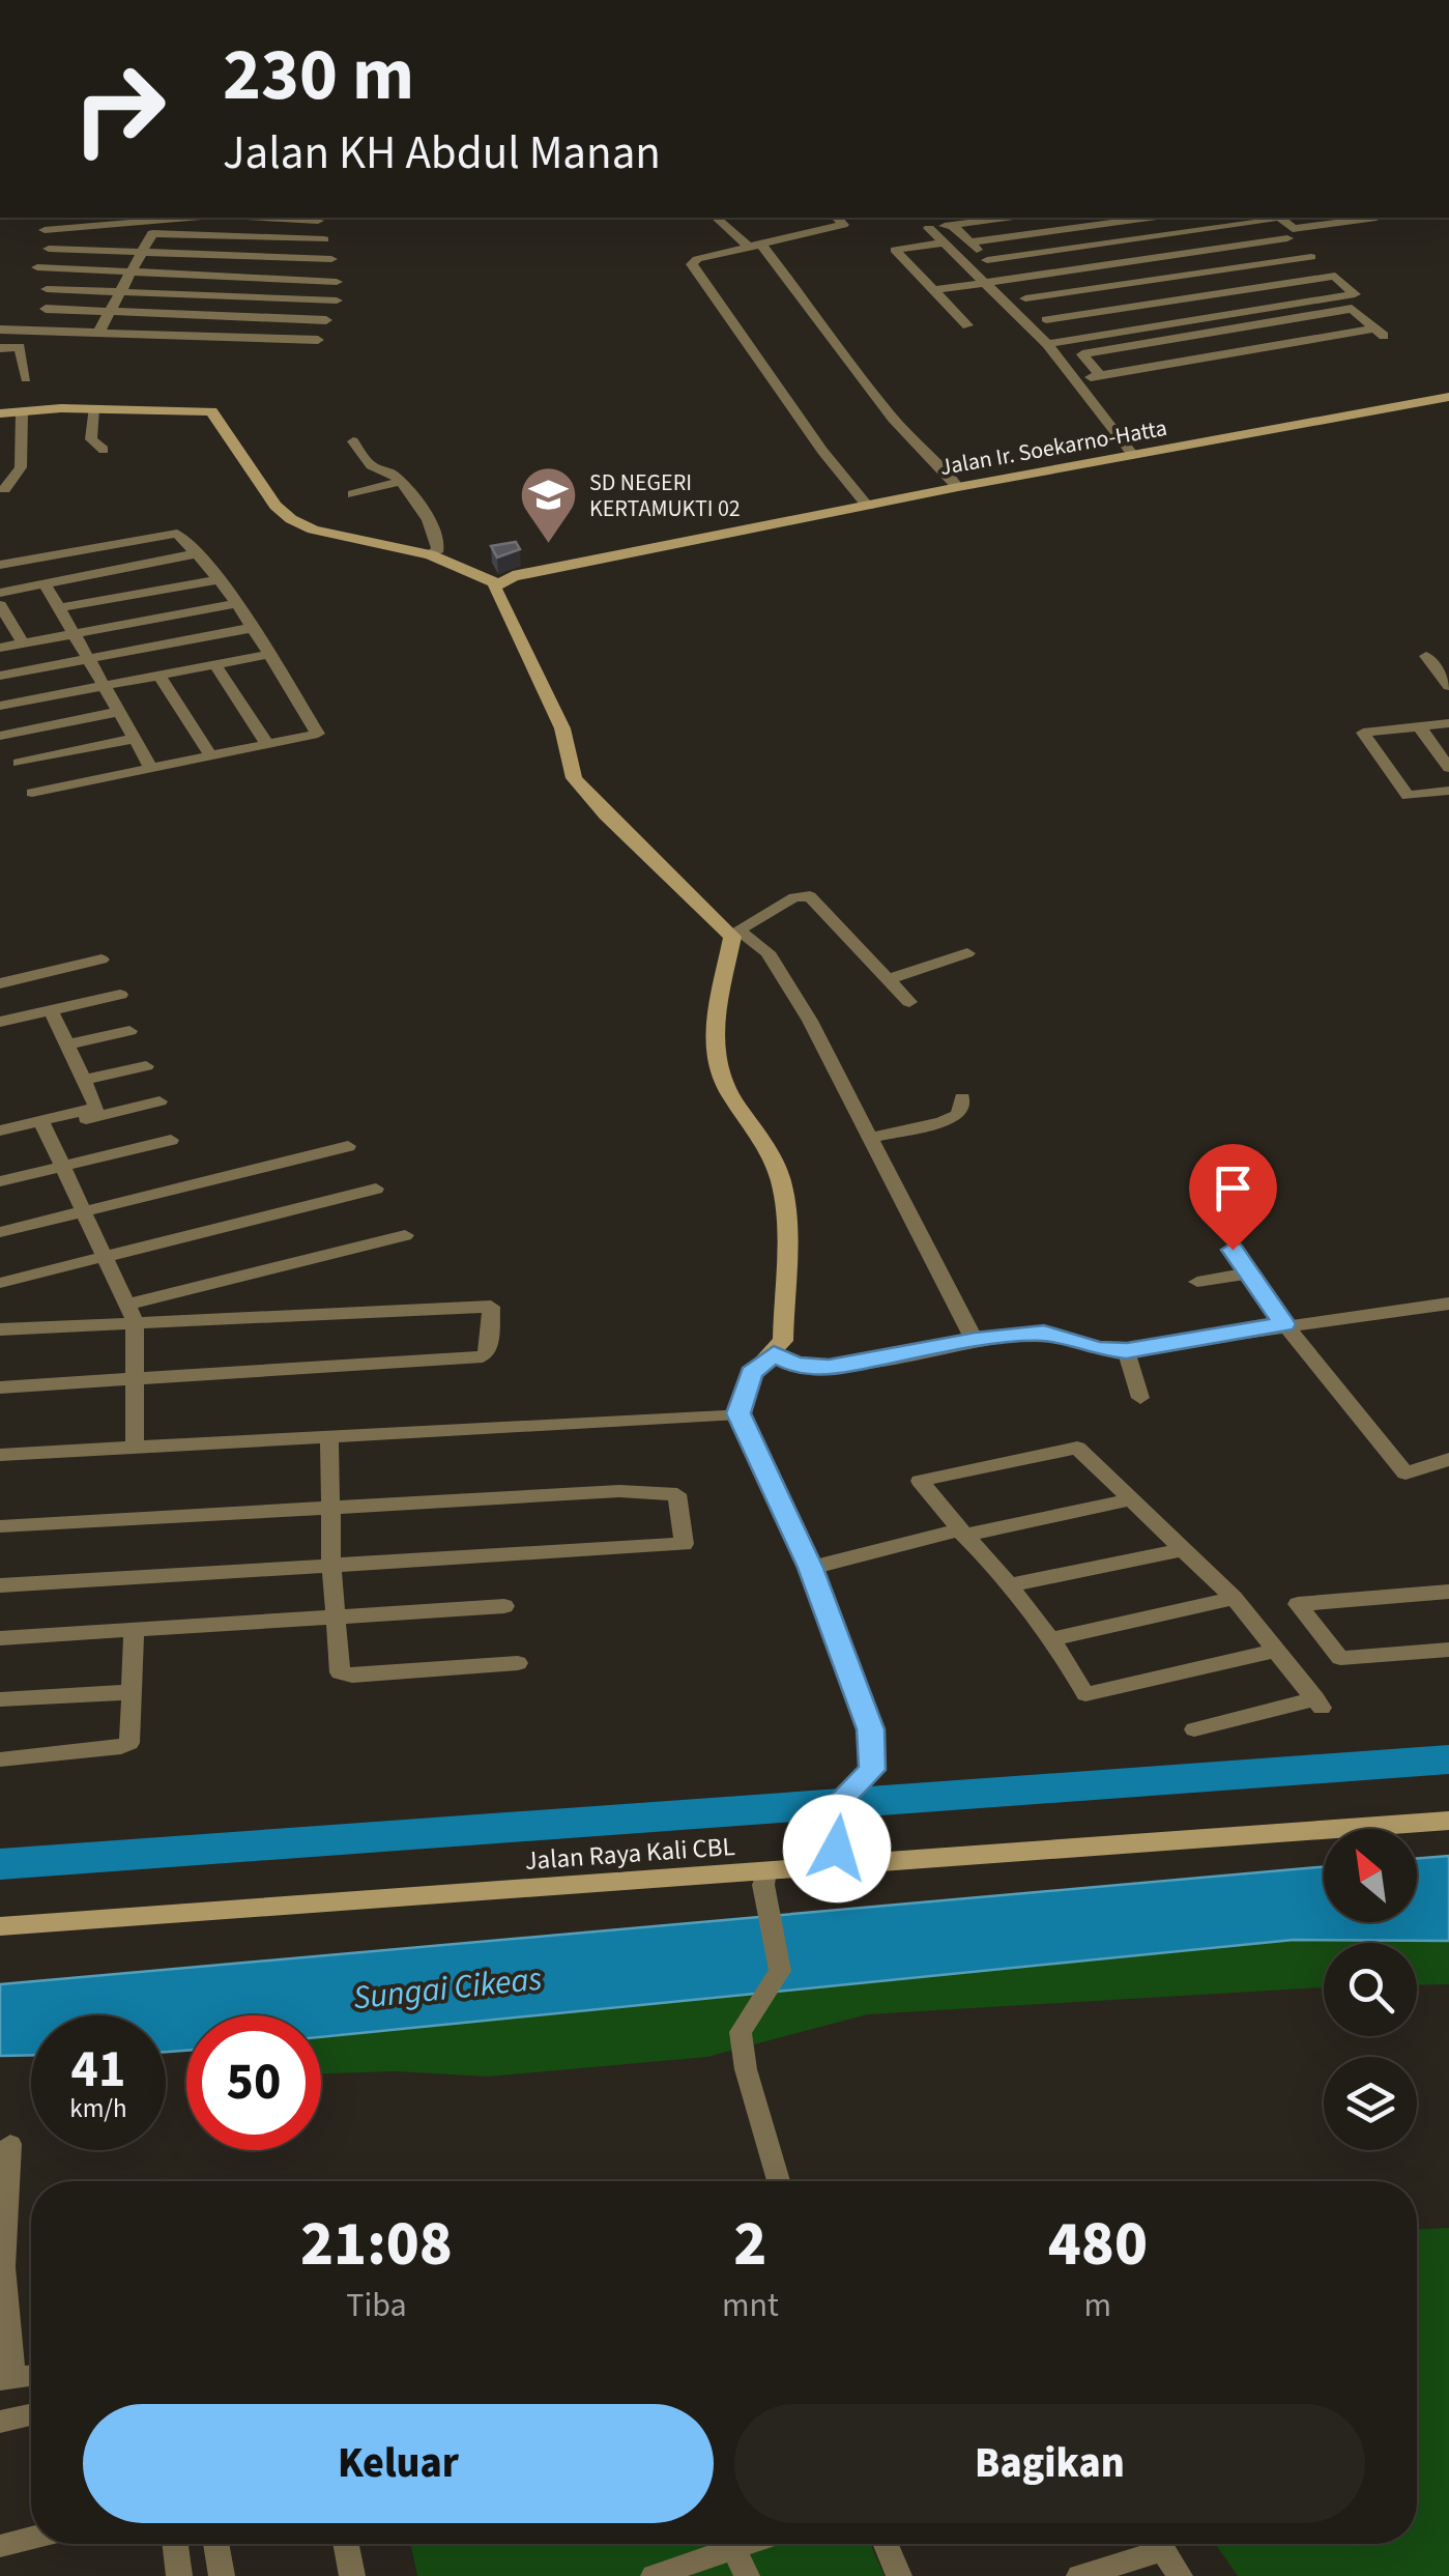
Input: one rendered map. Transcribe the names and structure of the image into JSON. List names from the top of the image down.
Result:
{
  "streets": {
    "main road": ["Jalan Ir. Soekarno-Hatta", "Jalan Raya Kali CBL"]
  },
  "water": ["Sungai Cikeas"],
  "places": {
    "school or university": ["SD NEGERI KERTAMUKTI 02"]
  },
  "north": "top left",
  "page": {
    "turn": ["230 m", "Jalan KH Abdul Manan"],
    "speed": "41 km/h",
    "limit": "50",
    "eta": [
      "21:08",
      "Tiba",
      "2",
      "mnt",
      "480",
      "m"
    ],
    "buttons": ["Keluar", "Bagikan"]
  }
}
